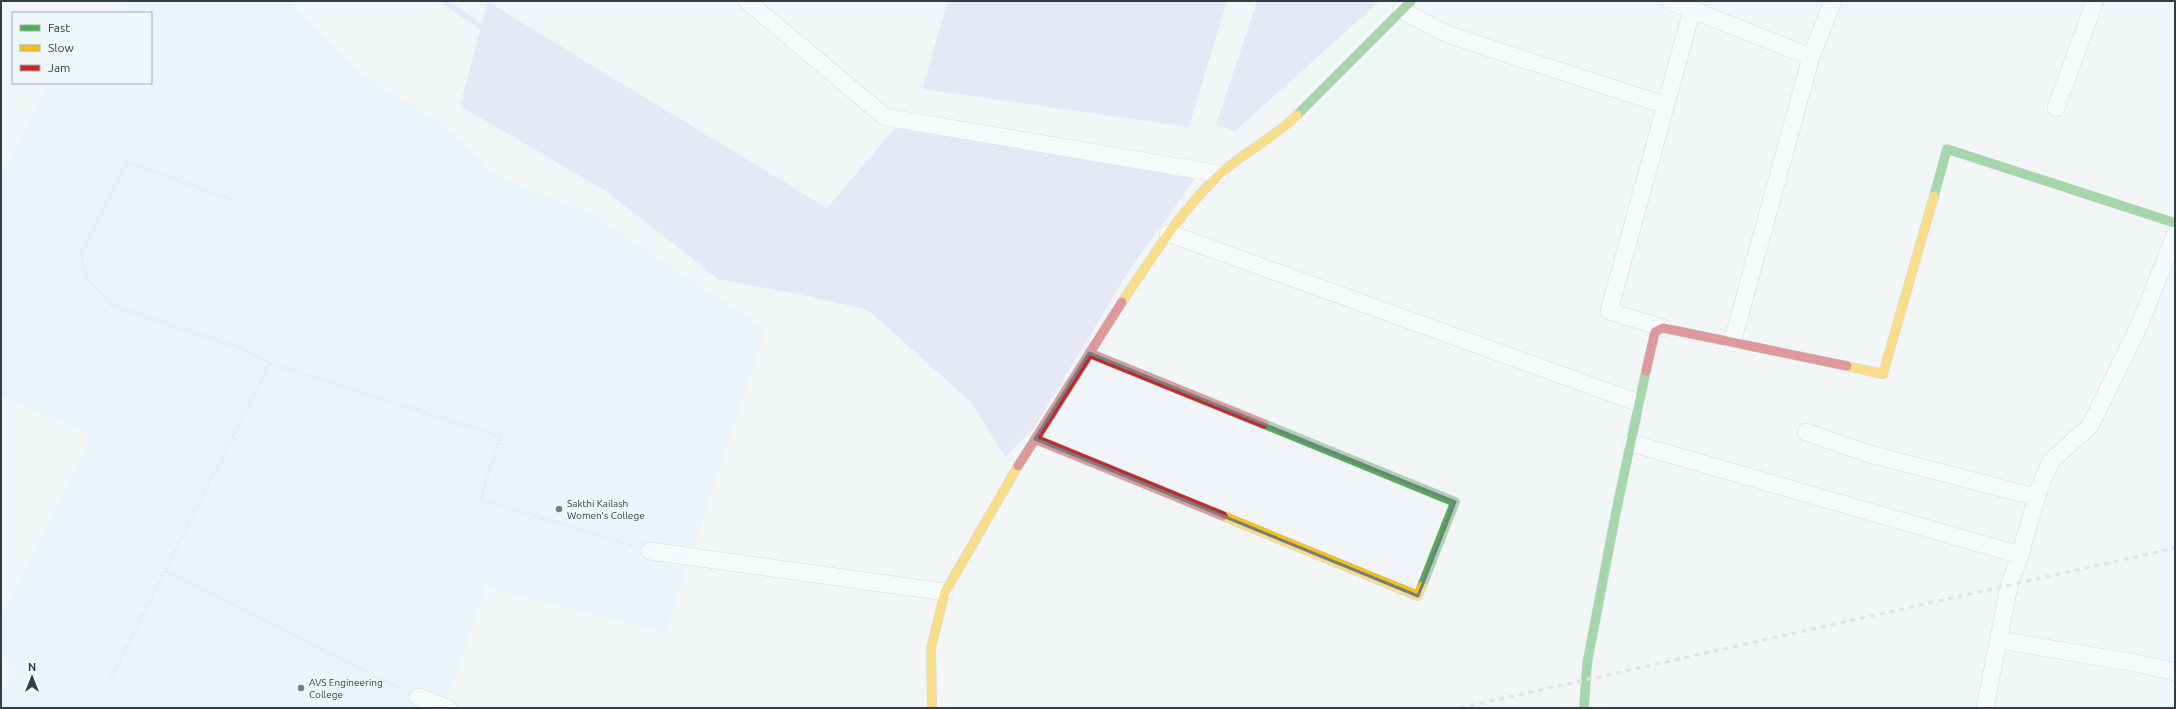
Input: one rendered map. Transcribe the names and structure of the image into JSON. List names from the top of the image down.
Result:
{
  "places": ["Sakthi Kailash Women's College", "AVS Engineering College"],
  "legend": ["Fast", "Slow", "Jam"],
  "north": "top"
}
